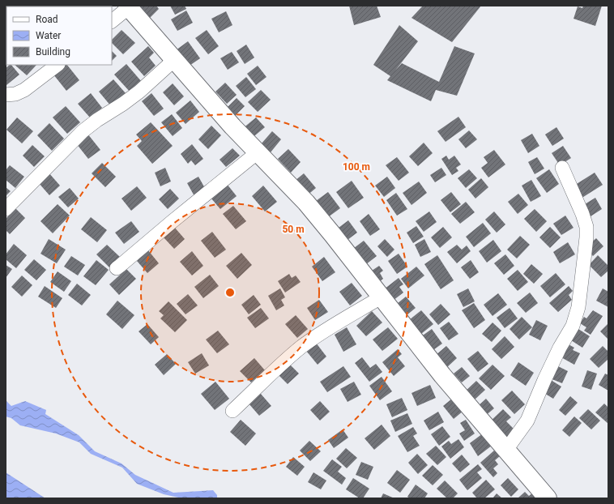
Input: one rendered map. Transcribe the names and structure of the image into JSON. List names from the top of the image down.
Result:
{
  "legend": ["Road", "Water", "Building"],
  "rings": ["100 m", "50 m"]
}
